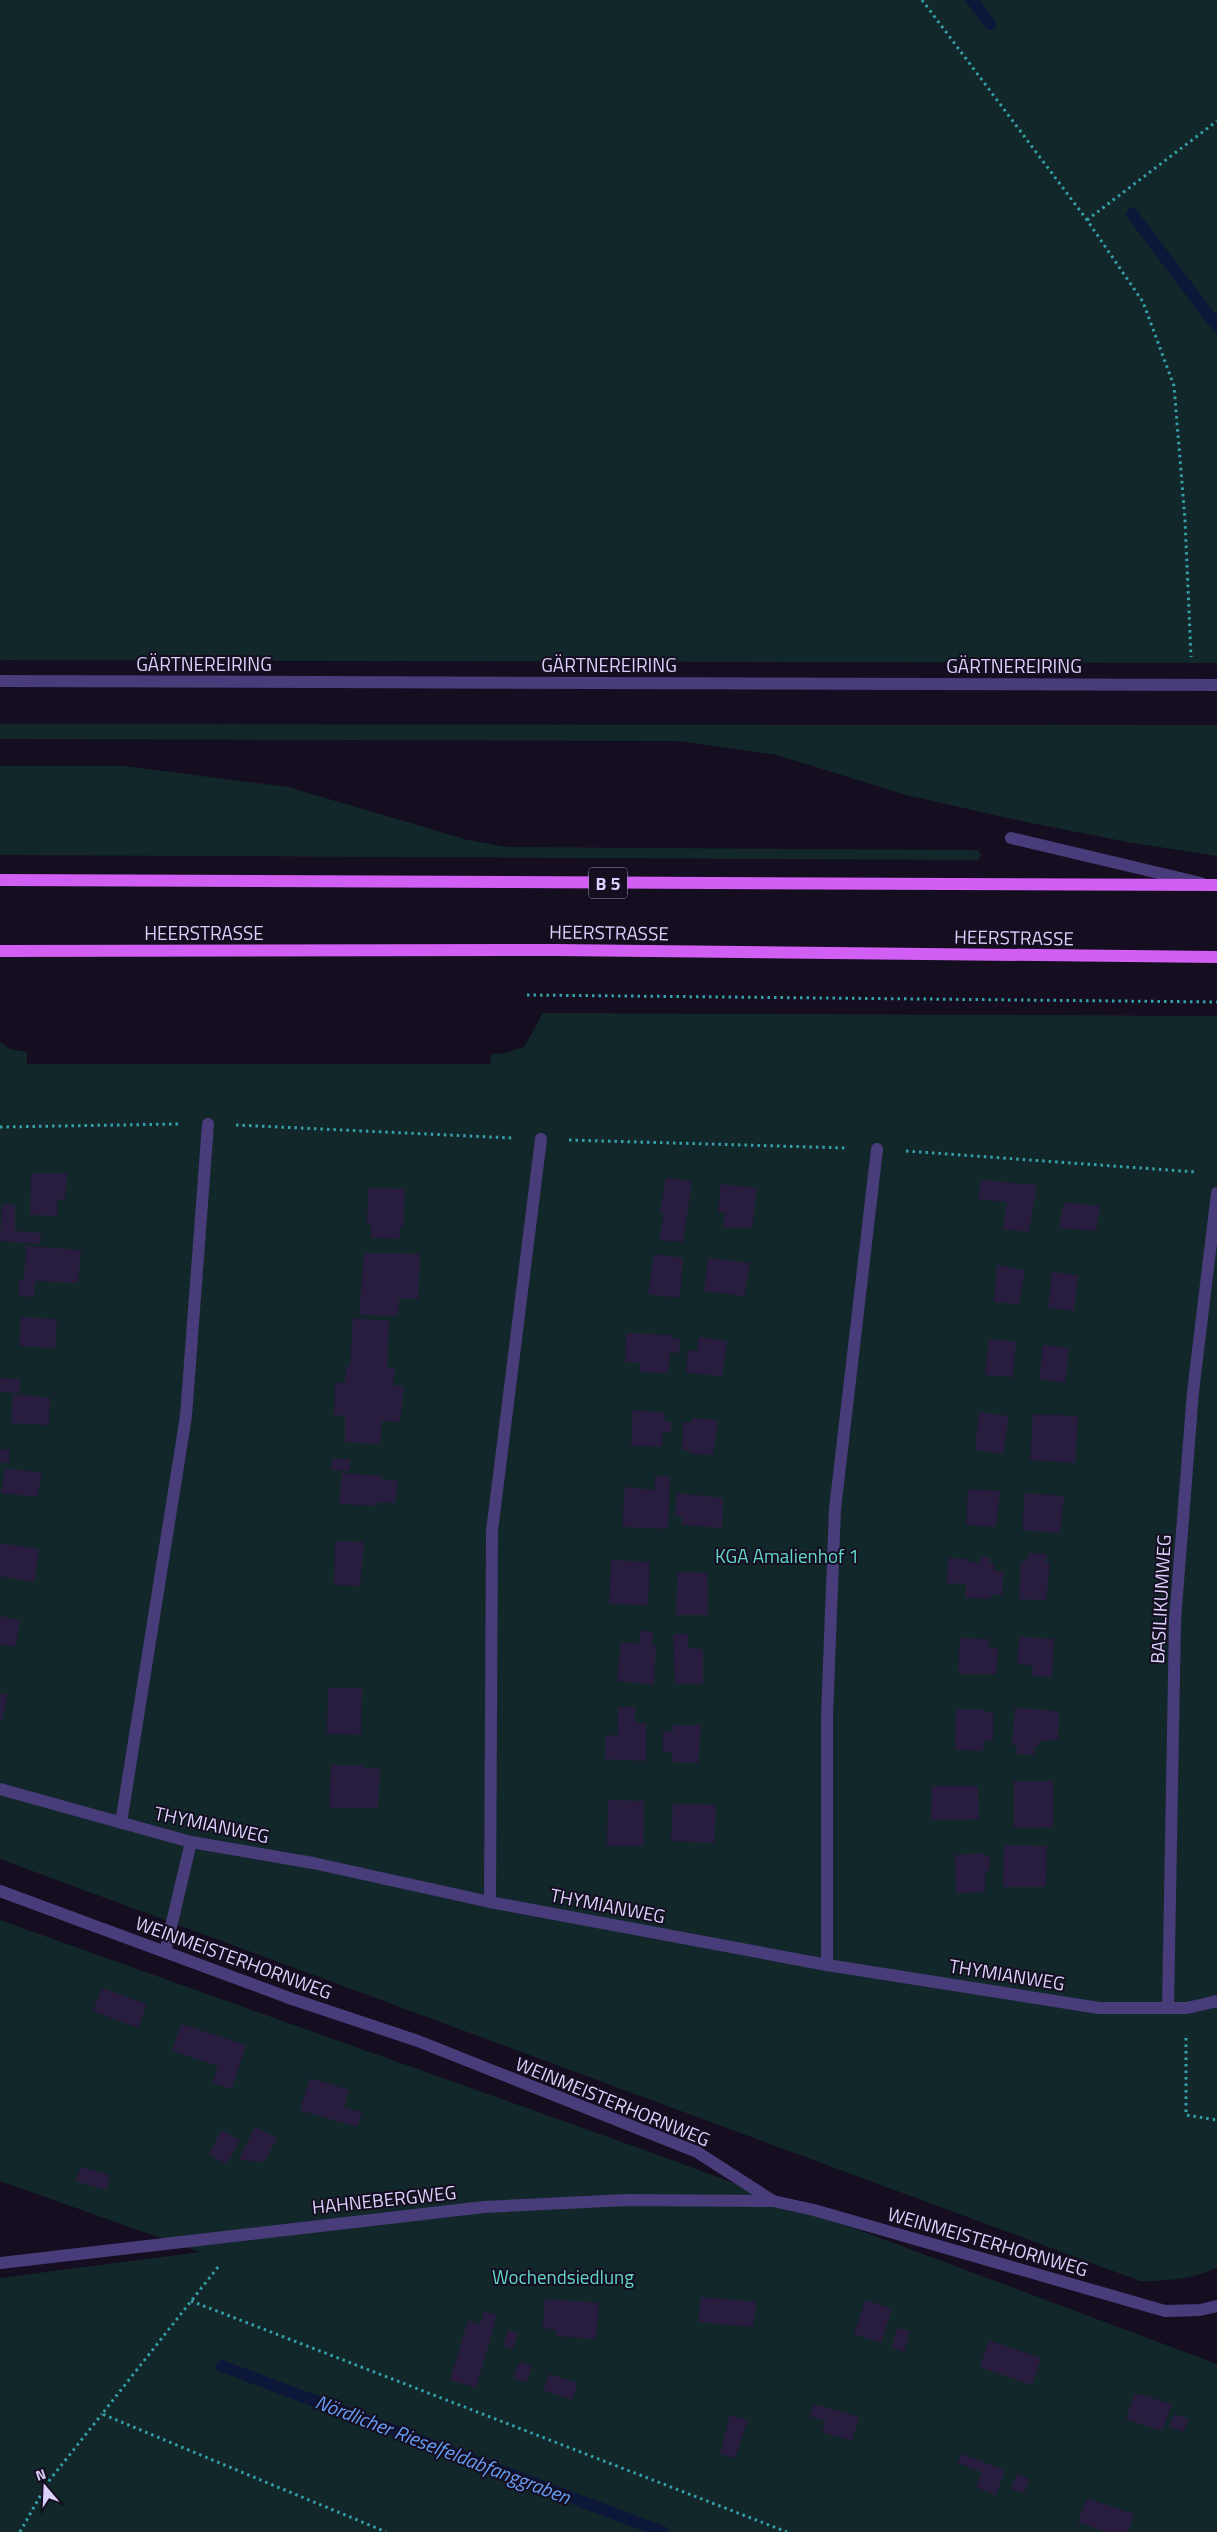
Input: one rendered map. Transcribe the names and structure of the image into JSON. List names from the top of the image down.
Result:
{
  "streets": {
    "main road": ["B 5", "HEERSTRASSE"],
    "street": [
      "GÄRTNEREIRING",
      "BASILIKUMWEG",
      "THYMIANWEG",
      "WEINMEISTERHORNWEG",
      "HAHNEBERGWEG"
    ]
  },
  "crossings": [
    ["BASILIKUMWEG", "THYMIANWEG"],
    ["WEINMEISTERHORNWEG", "HAHNEBERGWEG"]
  ],
  "water": ["Nördlicher Rieselfeldabfanggraben"],
  "parks": ["KGA Amalienhof 1", "Wochendsiedlung"],
  "north": "top"
}
